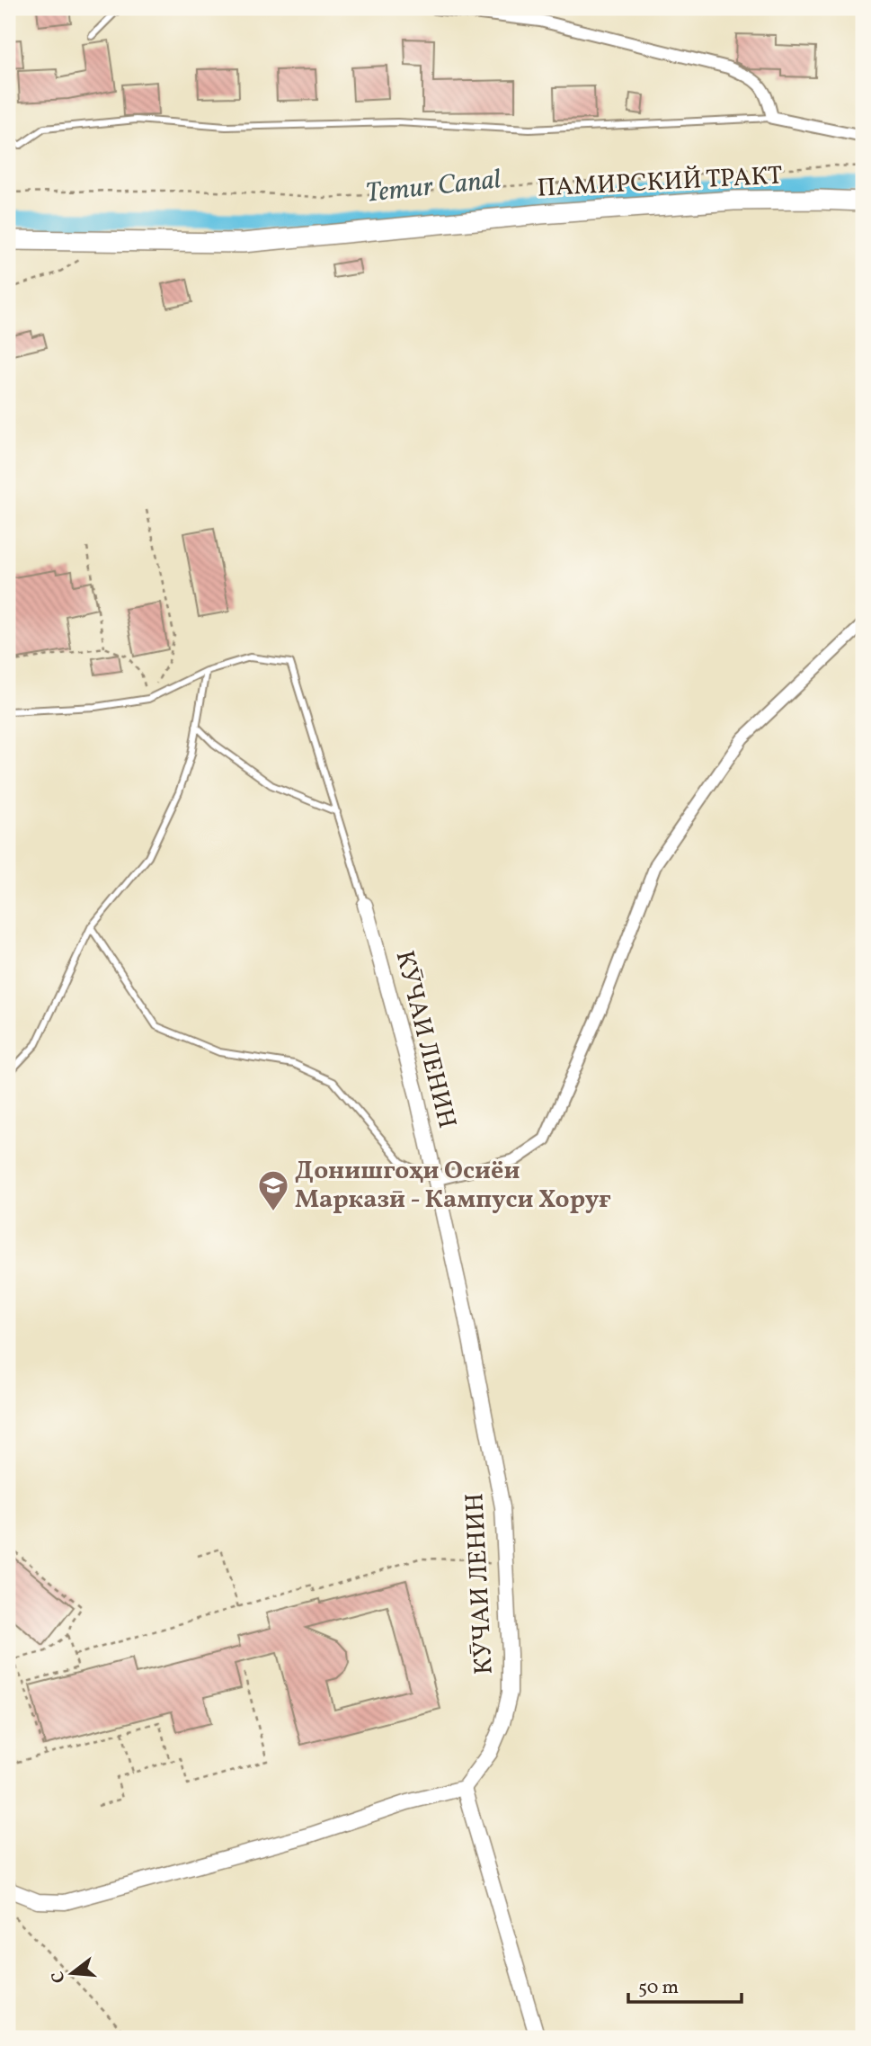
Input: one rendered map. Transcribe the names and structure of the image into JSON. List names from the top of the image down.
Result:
{
  "streets": {
    "main road": ["ПАМИРСКИЙ ТРАКТ"],
    "street": ["КӮЧАИ ЛЕНИН"]
  },
  "water": ["Temur Canal"],
  "places": {
    "school or university": ["Донишгоҳи Осиёи Марказӣ - Кампуси Хоруғ"]
  },
  "scale_bar": "50 m",
  "north": "left"
}
